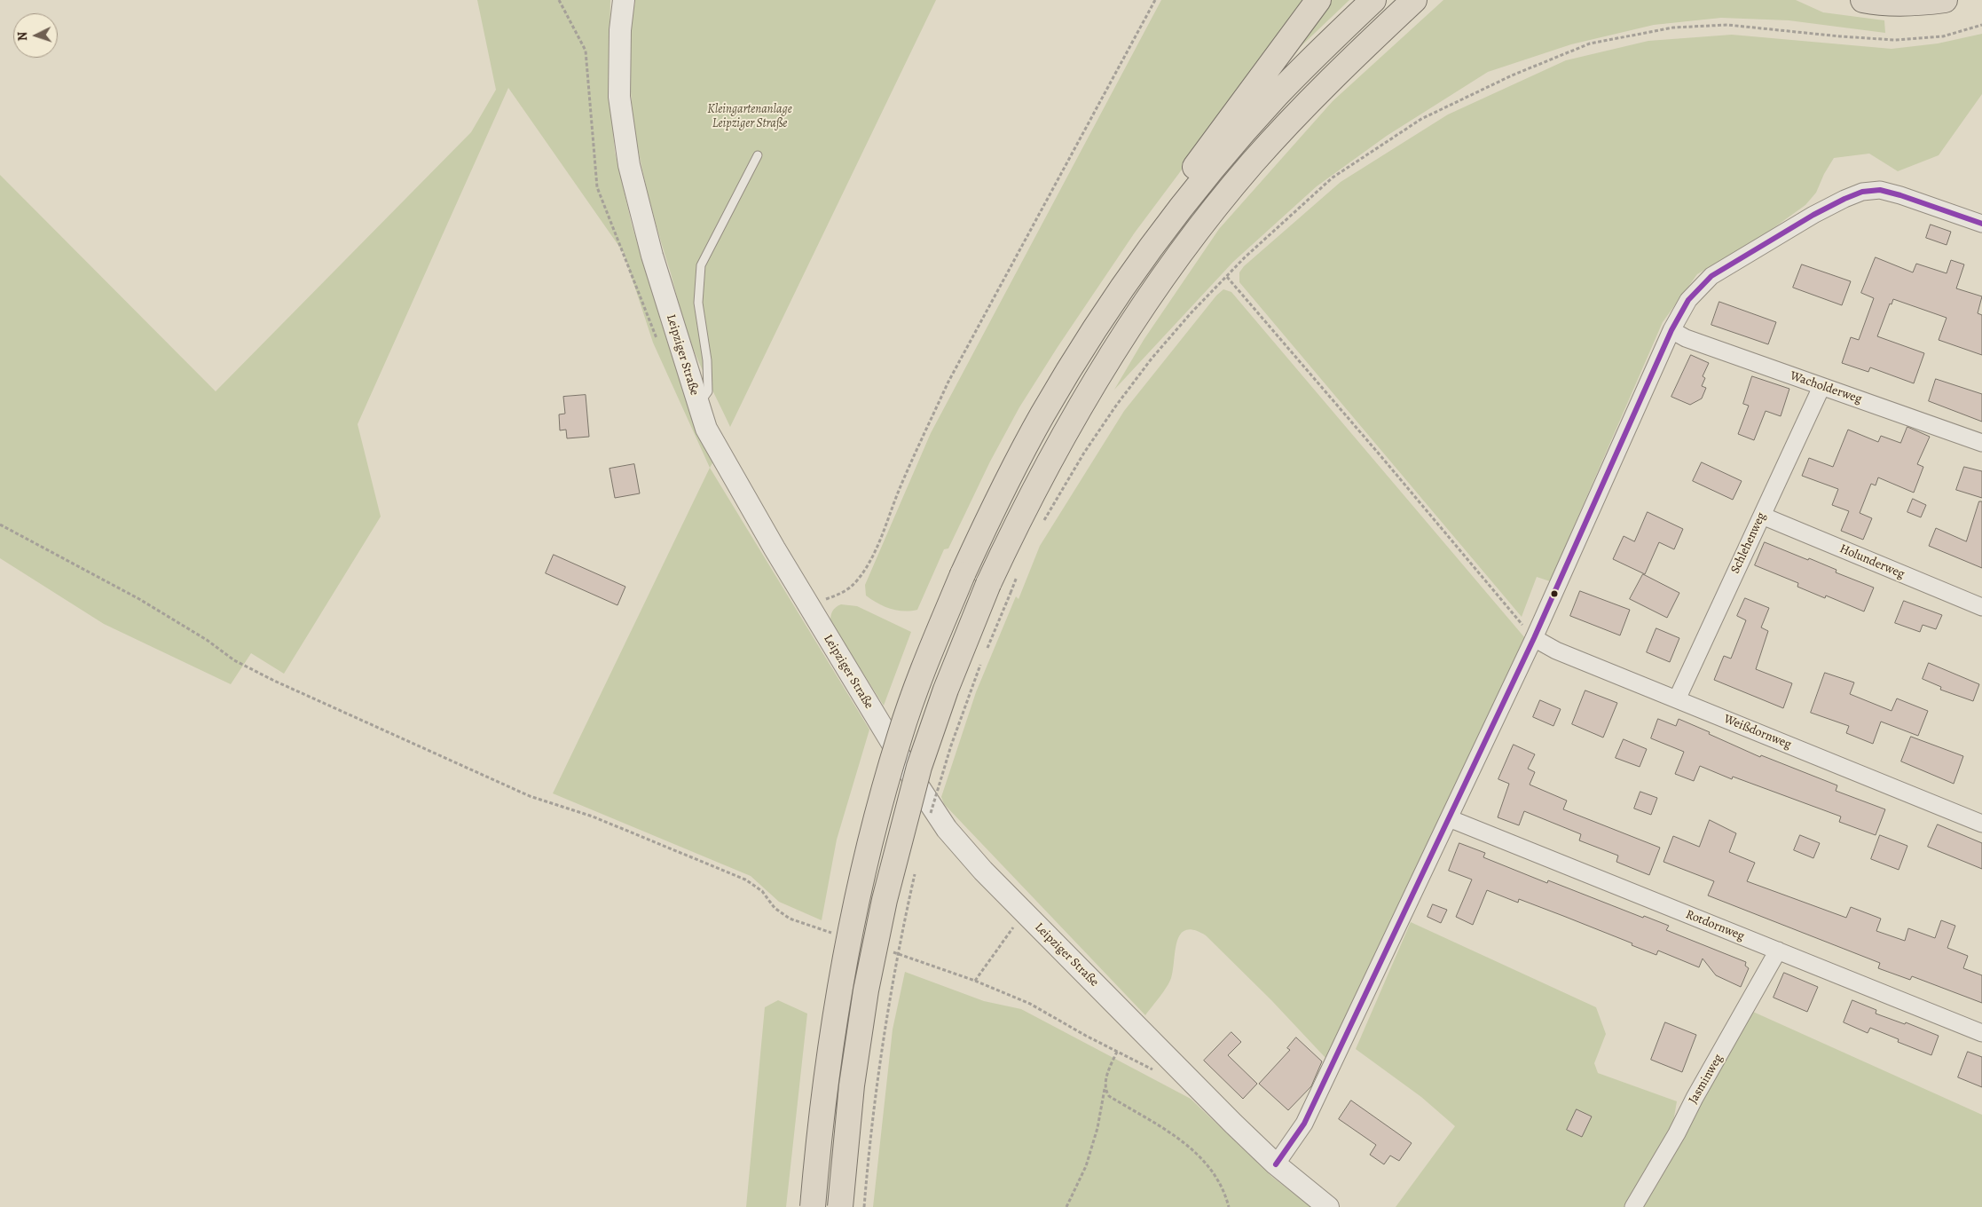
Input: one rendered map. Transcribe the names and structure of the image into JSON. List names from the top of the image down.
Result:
{
  "streets": {
    "street": [
      "Leipziger Straße",
      "Wacholderweg",
      "Schlehenweg",
      "Holunderweg",
      "Weißdornweg",
      "Rotdornweg",
      "Jasminweg"
    ]
  },
  "crossings": [
    ["Wacholderweg", "Schlehenweg"],
    ["Schlehenweg", "Holunderweg"],
    ["Schlehenweg", "Weißdornweg"],
    ["Rotdornweg", "Jasminweg"]
  ],
  "parks": ["Kleingartenanlage Leipziger Straße"],
  "north": "left"
}
